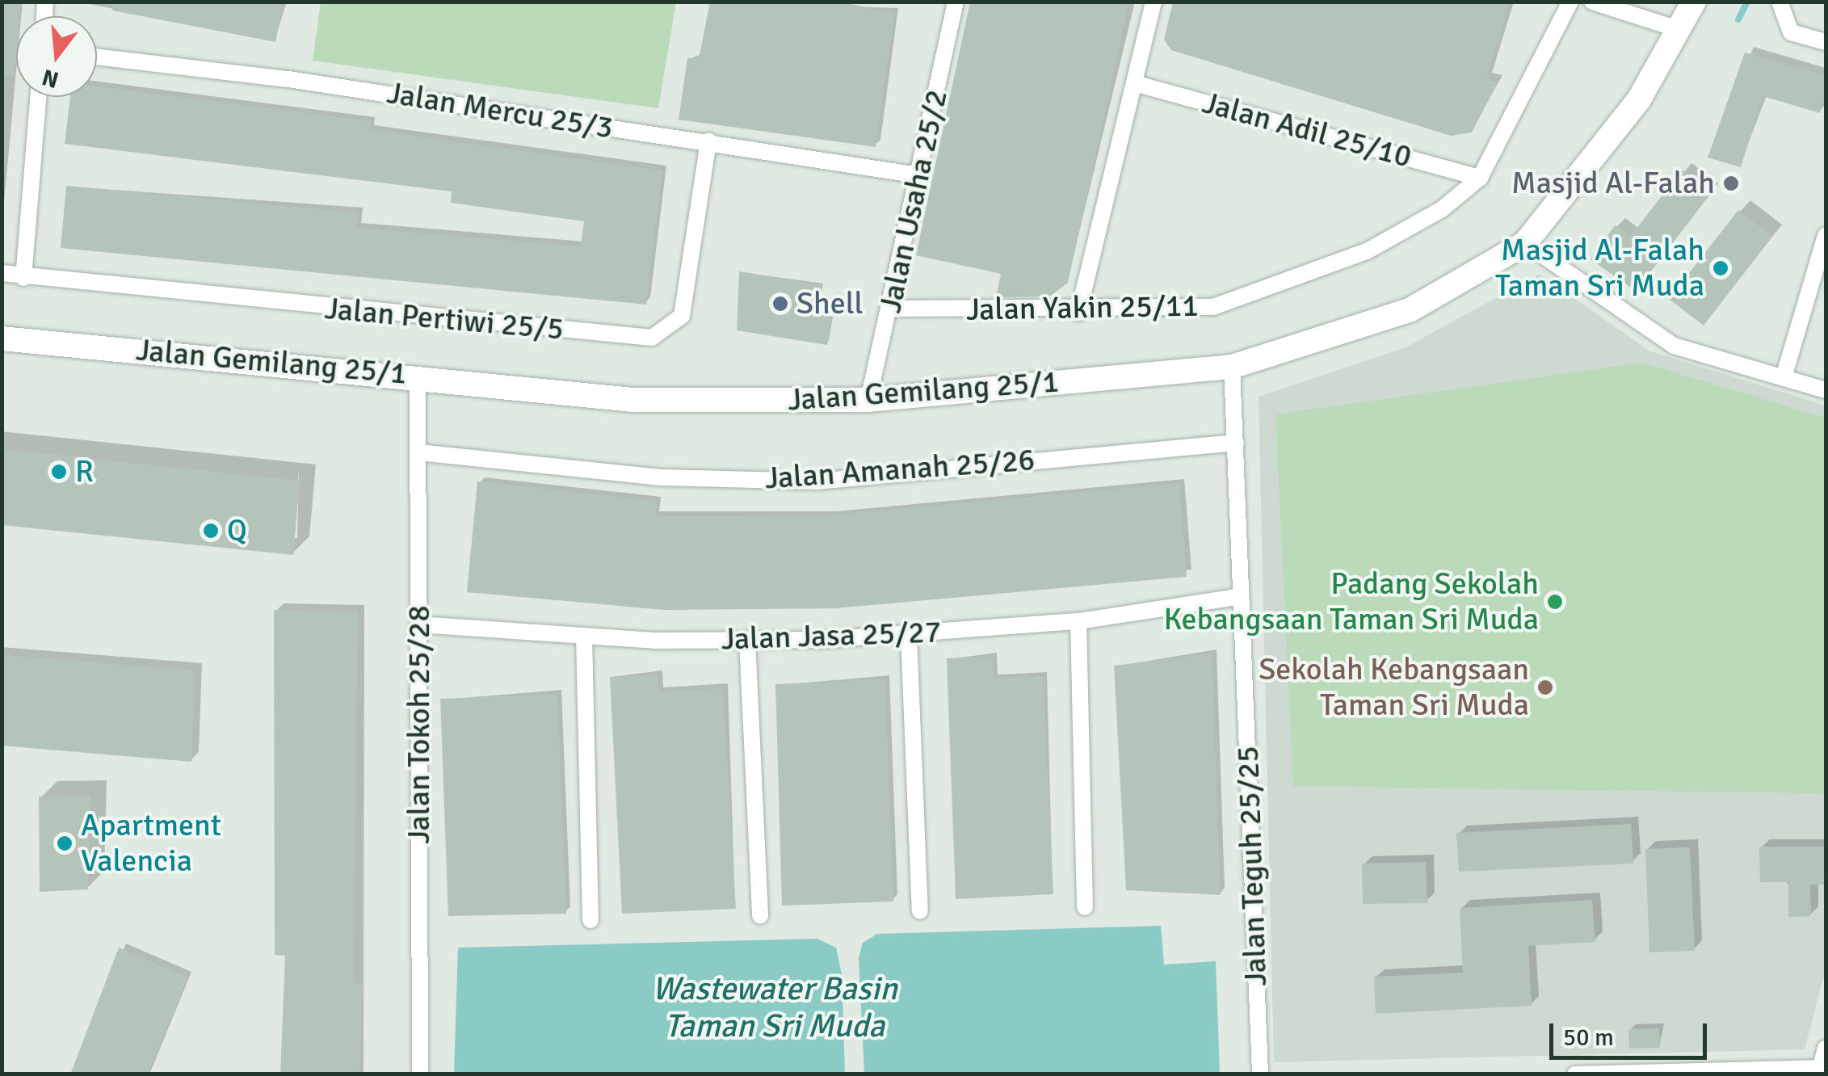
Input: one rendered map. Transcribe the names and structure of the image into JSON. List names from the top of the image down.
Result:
{
  "streets": {
    "street": [
      "Jalan Mercu 25/3",
      "Jalan Adil 25/10",
      "Jalan Usaha 25/2",
      "Jalan Yakin 25/11",
      "Jalan Pertiwi 25/5",
      "Jalan Gemilang 25/1",
      "Jalan Amanah 25/26",
      "Jalan Jasa 25/27",
      "Jalan Tokoh 25/28",
      "Jalan Teguh 25/25"
    ]
  },
  "crossings": [
    ["Jalan Mercu 25/3", "Jalan Usaha 25/2"],
    ["Jalan Mercu 25/3", "Jalan Pertiwi 25/5"],
    ["Jalan Adil 25/10", "Jalan Yakin 25/11"],
    ["Jalan Usaha 25/2", "Jalan Yakin 25/11"],
    ["Jalan Usaha 25/2", "Jalan Gemilang 25/1"],
    ["Jalan Gemilang 25/1", "Jalan Tokoh 25/28"],
    ["Jalan Gemilang 25/1", "Jalan Teguh 25/25"],
    ["Jalan Amanah 25/26", "Jalan Tokoh 25/28"],
    ["Jalan Amanah 25/26", "Jalan Teguh 25/25"],
    ["Jalan Jasa 25/27", "Jalan Tokoh 25/28"],
    ["Jalan Jasa 25/27", "Jalan Teguh 25/25"]
  ],
  "water": ["Wastewater Basin Taman Sri Muda"],
  "places": [
    "Masjid Al-Falah",
    "Masjid Al-Falah Taman Sri Muda",
    "Shell",
    "R",
    "Q",
    "Padang Sekolah Kebangsaan Taman Sri Muda",
    "Sekolah Kebangsaan Taman Sri Muda",
    "Apartment Valencia"
  ],
  "scale_bar": "50 m",
  "north": "bottom"
}
